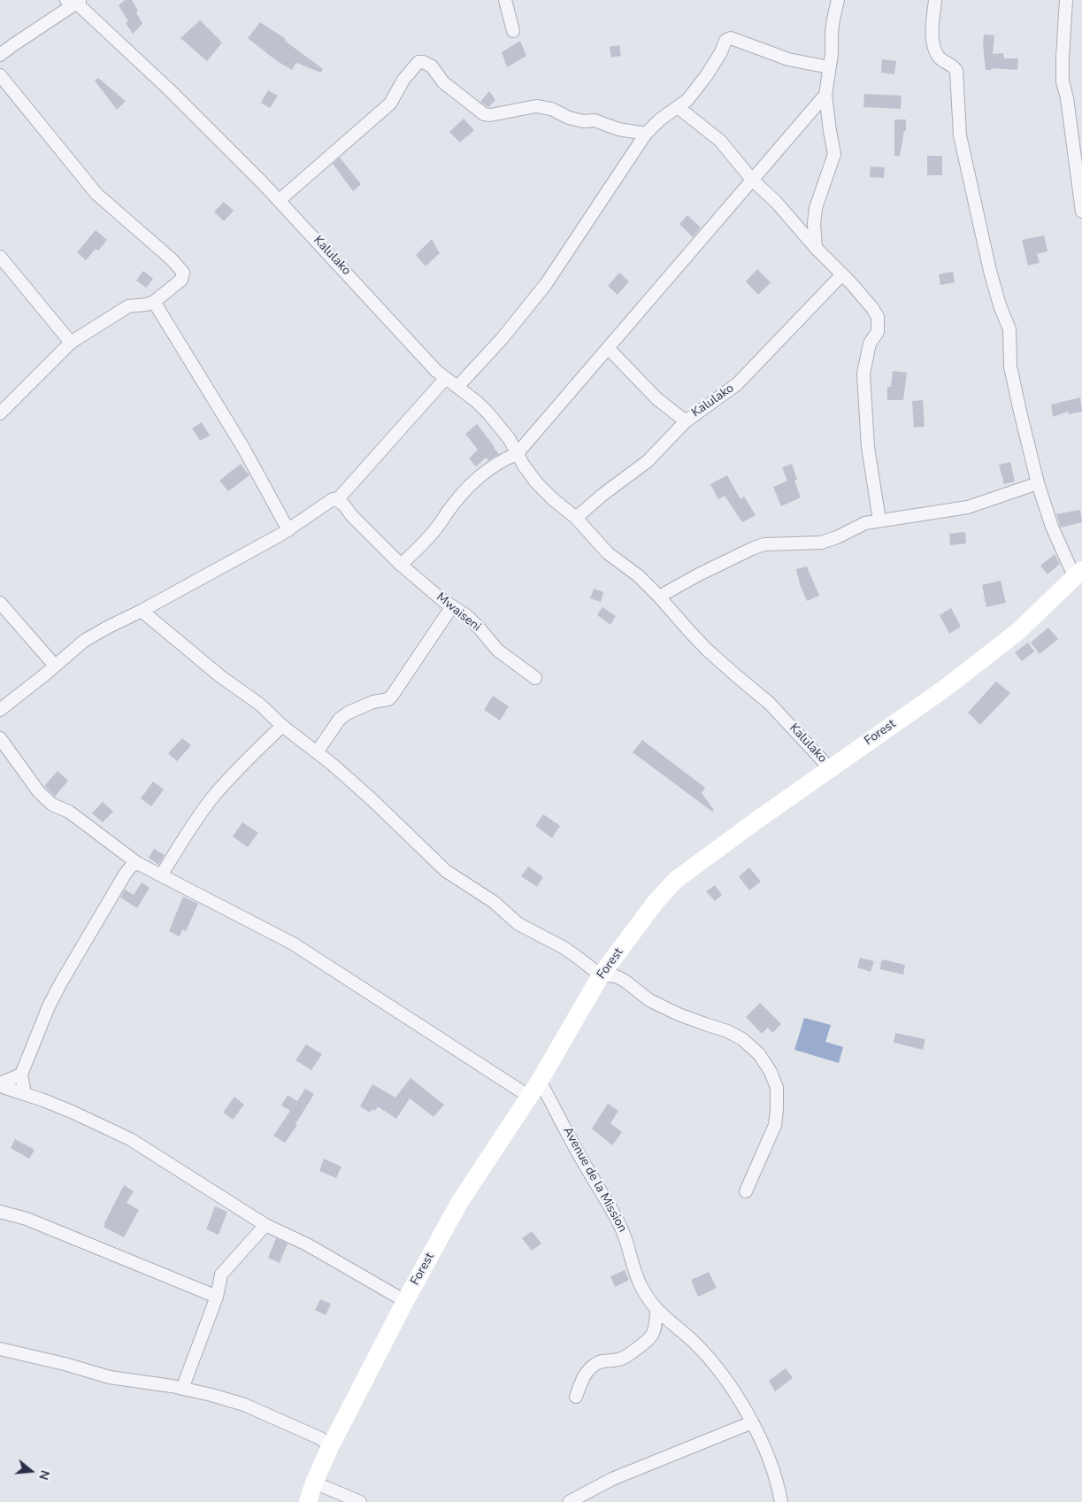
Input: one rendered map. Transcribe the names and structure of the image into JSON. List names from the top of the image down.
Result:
{
  "streets": {
    "street": [
      "Kalulako",
      "Mwaiseni",
      "Forest",
      "Avenue de la Mission"
    ]
  },
  "crossings": [
    ["Kalulako", "Forest"],
    ["Forest", "Avenue de la Mission"]
  ],
  "north": "right"
}
